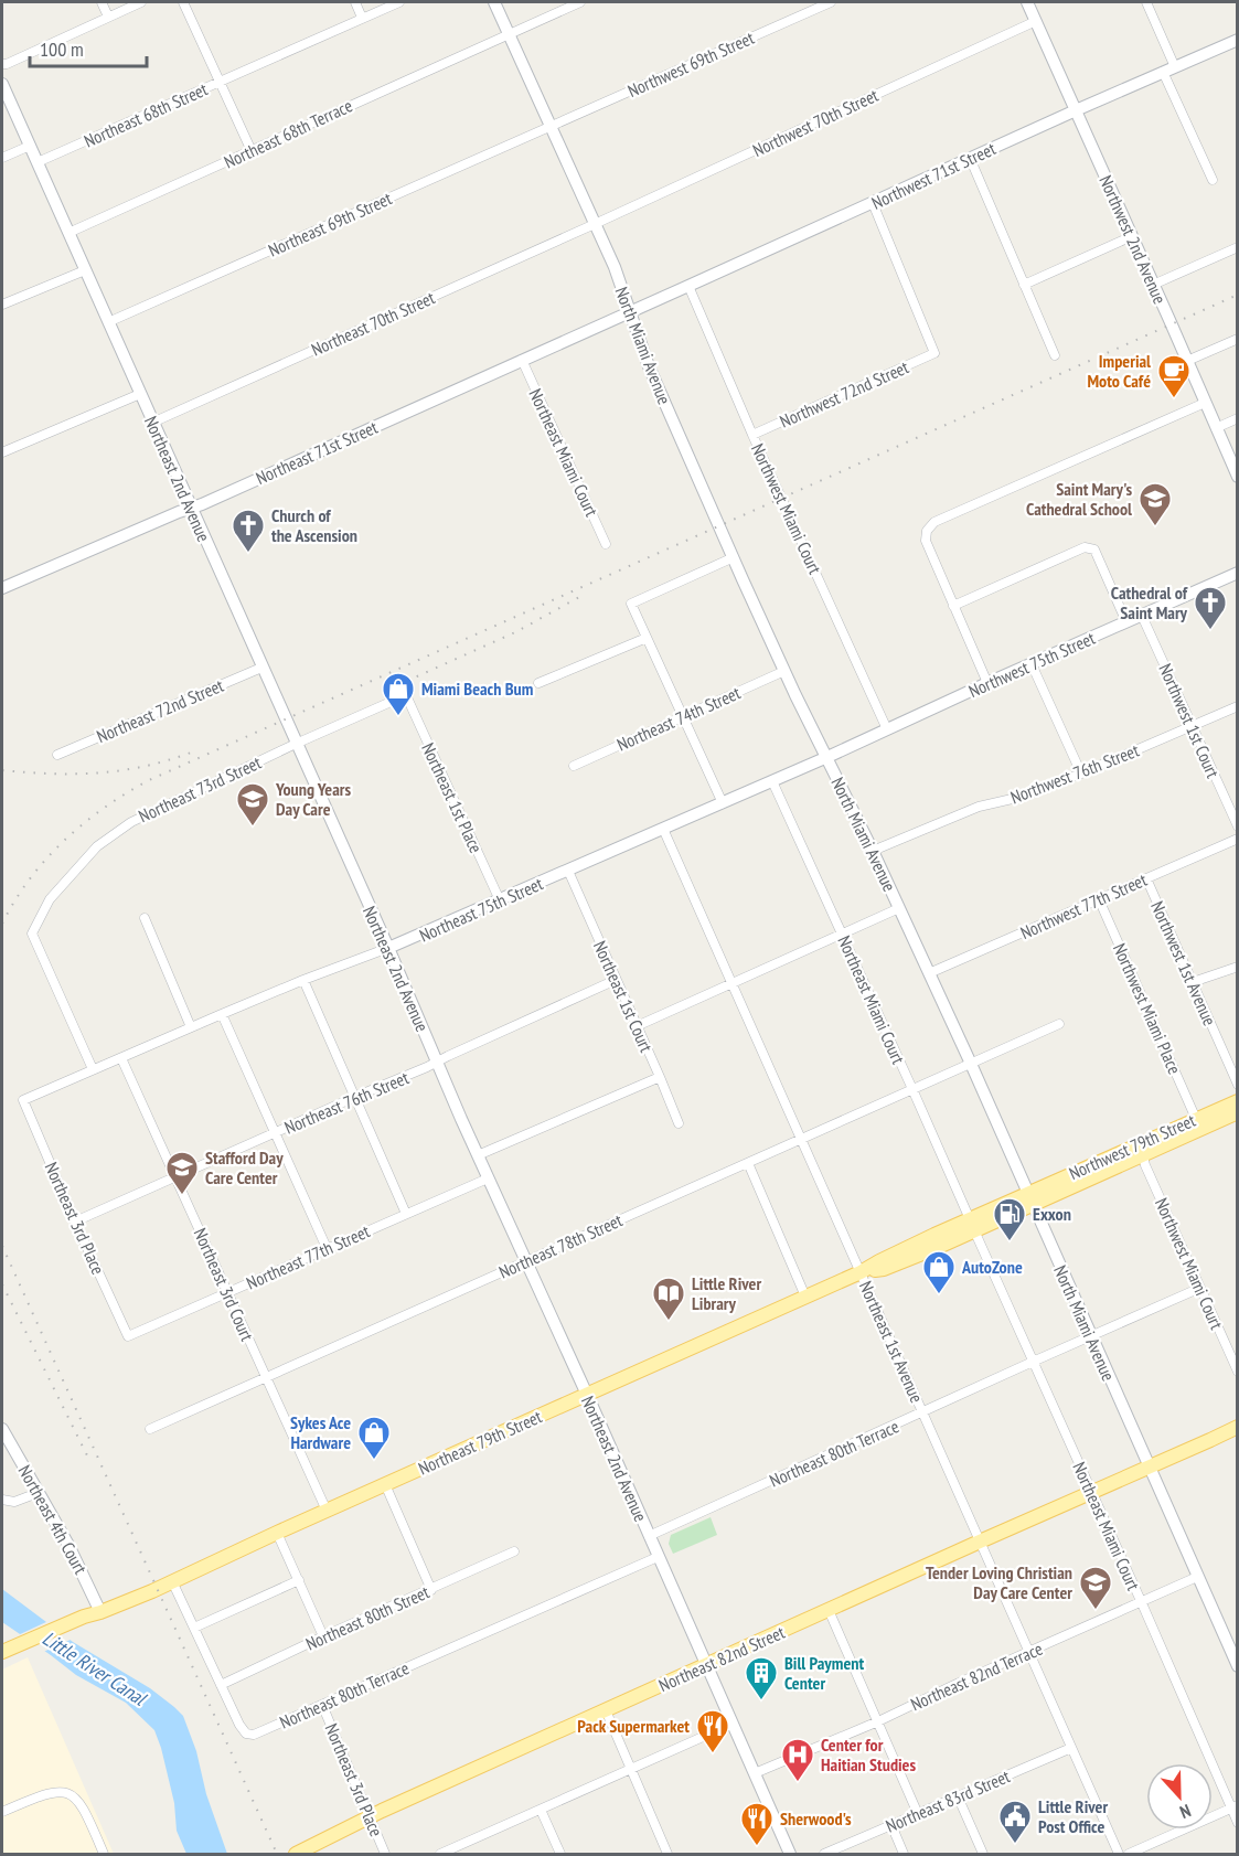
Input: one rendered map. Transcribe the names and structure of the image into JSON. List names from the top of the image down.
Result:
{
  "streets": {
    "main road": [
      "Northwest 71st Street",
      "Northwest 2nd Avenue",
      "North Miami Avenue",
      "Northeast 71st Street",
      "Northeast 2nd Avenue",
      "Northwest 75th Street",
      "Northeast 75th Street",
      "Northwest 79th Street",
      "Northeast 79th Street",
      "Northeast 4th Court",
      "Northeast 82nd Street"
    ],
    "street": [
      "Northwest 69th Street",
      "Northeast 68th Street",
      "Northwest 70th Street",
      "Northeast 68th Terrace",
      "Northeast 69th Street",
      "Northeast 70th Street",
      "Northwest 72nd Street",
      "Northeast Miami Court",
      "Northwest Miami Court",
      "Northeast 72nd Street",
      "Northeast 74th Street",
      "Northwest 1st Court",
      "Northwest 76th Street",
      "Northeast 73rd Street",
      "Northeast 1st Place",
      "Northwest 77th Street",
      "Northwest 1st Avenue",
      "Northeast 1st Court",
      "Northwest Miami Place",
      "Northeast 76th Street",
      "Northeast 3rd Place",
      "Northeast 78th Street",
      "Northeast 77th Street",
      "Northeast 3rd Court",
      "Northeast 1st Avenue",
      "Northeast 80th Terrace",
      "Northeast 80th Street",
      "Northeast 82nd Terrace",
      "Northeast 83rd Street"
    ]
  },
  "crossings": [
    ["Northwest 69th Street", "Northeast 69th Street"],
    ["Northwest 69th Street", "North Miami Avenue"],
    ["Northeast 68th Street", "Northeast 2nd Avenue"],
    ["Northwest 70th Street", "Northwest 2nd Avenue"],
    ["Northwest 70th Street", "Northeast 70th Street"],
    ["Northwest 70th Street", "North Miami Avenue"],
    ["Northeast 68th Terrace", "North Miami Avenue"],
    ["Northeast 68th Terrace", "Northeast 2nd Avenue"],
    ["Northwest 71st Street", "Northwest 2nd Avenue"],
    ["Northwest 71st Street", "North Miami Avenue"],
    ["Northwest 71st Street", "Northwest 72nd Street"],
    ["Northwest 71st Street", "Northeast 71st Street"],
    ["Northwest 71st Street", "Northwest Miami Court"],
    ["Northeast 69th Street", "North Miami Avenue"],
    ["Northeast 69th Street", "Northeast 2nd Avenue"],
    ["Northeast 70th Street", "North Miami Avenue"],
    ["Northeast 70th Street", "Northeast 2nd Avenue"],
    ["North Miami Avenue", "Northeast 71st Street"],
    ["North Miami Avenue", "Northwest 75th Street"],
    ["North Miami Avenue", "Northeast 74th Street"],
    ["North Miami Avenue", "Northwest 76th Street"],
    ["North Miami Avenue", "Northwest 77th Street"],
    ["North Miami Avenue", "Northeast 75th Street"],
    ["North Miami Avenue", "Northwest 79th Street"],
    ["North Miami Avenue", "Northeast 78th Street"],
    ["North Miami Avenue", "Northeast 79th Street"],
    ["North Miami Avenue", "Northeast 80th Terrace"],
    ["North Miami Avenue", "Northeast 82nd Street"],
    ["North Miami Avenue", "Northeast 82nd Terrace"],
    ["Northwest 72nd Street", "Northwest Miami Court"],
    ["Northeast 71st Street", "Northeast Miami Court"],
    ["Northeast 71st Street", "Northeast 2nd Avenue"],
    ["Northeast Miami Court", "Northeast 75th Street"],
    ["Northeast Miami Court", "Northeast 78th Street"],
    ["Northeast Miami Court", "Northeast 79th Street"],
    ["Northeast Miami Court", "Northeast 80th Terrace"],
    ["Northeast Miami Court", "Northeast 82nd Street"],
    ["Northeast Miami Court", "Northeast 82nd Terrace"],
    ["Northeast 2nd Avenue", "Northeast 72nd Street"],
    ["Northeast 2nd Avenue", "Northeast 73rd Street"],
    ["Northeast 2nd Avenue", "Northeast 75th Street"],
    ["Northeast 2nd Avenue", "Northeast 76th Street"],
    ["Northeast 2nd Avenue", "Northeast 78th Street"],
    ["Northeast 2nd Avenue", "Northeast 77th Street"],
    ["Northeast 2nd Avenue", "Northeast 79th Street"],
    ["Northeast 2nd Avenue", "Northeast 80th Terrace"],
    ["Northeast 2nd Avenue", "Northeast 82nd Street"],
    ["Northeast 2nd Avenue", "Northeast 82nd Terrace"],
    ["Northwest Miami Court", "Northwest 75th Street"],
    ["Northwest Miami Court", "Northwest 79th Street"],
    ["Northwest Miami Court", "Northeast 80th Terrace"],
    ["Northwest 75th Street", "Northwest 1st Court"],
    ["Northwest 75th Street", "Northeast 75th Street"],
    ["Northwest 1st Court", "Northwest 76th Street"],
    ["Northeast 73rd Street", "Northeast 1st Place"],
    ["Northeast 73rd Street", "Northeast 75th Street"],
    ["Northeast 1st Place", "Northeast 75th Street"],
    ["Northwest 77th Street", "Northwest 1st Avenue"],
    ["Northwest 77th Street", "Northwest Miami Place"],
    ["Northeast 75th Street", "Northeast 1st Court"],
    ["Northeast 75th Street", "Northeast 3rd Place"],
    ["Northeast 75th Street", "Northeast 3rd Court"],
    ["Northeast 75th Street", "Northeast 1st Avenue"],
    ["Northeast 1st Court", "Northeast 76th Street"],
    ["Northwest Miami Place", "Northwest 79th Street"],
    ["Northeast 76th Street", "Northeast 3rd Place"],
    ["Northeast 76th Street", "Northeast 3rd Court"],
    ["Northwest 79th Street", "Northeast 79th Street"],
    ["Northeast 3rd Place", "Northeast 77th Street"],
    ["Northeast 3rd Place", "Northeast 80th Terrace"],
    ["Northeast 3rd Place", "Northeast 82nd Street"],
    ["Northeast 78th Street", "Northeast 3rd Court"],
    ["Northeast 78th Street", "Northeast 1st Avenue"],
    ["Northeast 77th Street", "Northeast 3rd Court"],
    ["Northeast 3rd Court", "Northeast 79th Street"],
    ["Northeast 1st Avenue", "Northeast 79th Street"],
    ["Northeast 1st Avenue", "Northeast 80th Terrace"],
    ["Northeast 1st Avenue", "Northeast 82nd Street"],
    ["Northeast 1st Avenue", "Northeast 82nd Terrace"],
    ["Northeast 1st Avenue", "Northeast 83rd Street"],
    ["Northeast 79th Street", "Northeast 4th Court"],
    ["Northeast 80th Terrace", "Northeast 80th Street"]
  ],
  "water": ["Little River Canal"],
  "places": {
    "cafe": ["Imperial Moto Café"],
    "school or university": [
      "Saint Mary's Cathedral School",
      "Young Years Day Care",
      "Stafford Day Care Center",
      "Tender Loving Christian Day Care Center"
    ],
    "church": ["Church of the Ascension", "Cathedral of Saint Mary"],
    "shop": ["Miami Beach Bum", "AutoZone", "Sykes Ace Hardware"],
    "fuel station": ["Exxon"],
    "library": ["Little River Library"],
    "building": ["Bill Payment Center"],
    "restaurant": ["Pack Supermarket", "Sherwood's"],
    "hospital": ["Center for Haitian Studies"],
    "public building": ["Little River Post Office"]
  },
  "scale_bar": "100 m",
  "north": "bottom"
}
